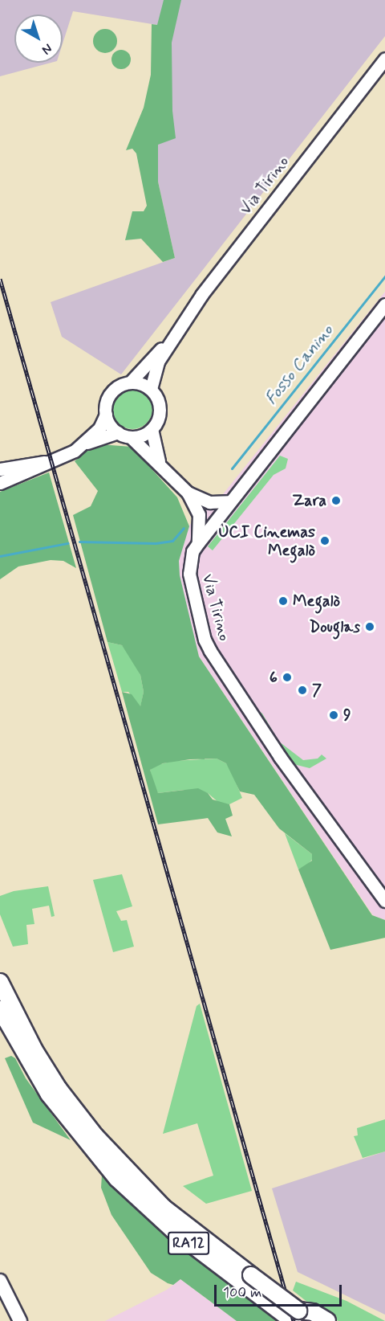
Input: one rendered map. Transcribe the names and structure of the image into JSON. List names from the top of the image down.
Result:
{
  "streets": {
    "highway": ["RA12"],
    "street": ["Via Tirino"]
  },
  "water": ["Fosso Canino"],
  "places": [
    "Zara",
    "UCI Cinemas Megalò",
    "Megalò",
    "Douglas",
    "6",
    "7",
    "9"
  ],
  "scale_bar": "100 m",
  "north": "bottom right"
}
